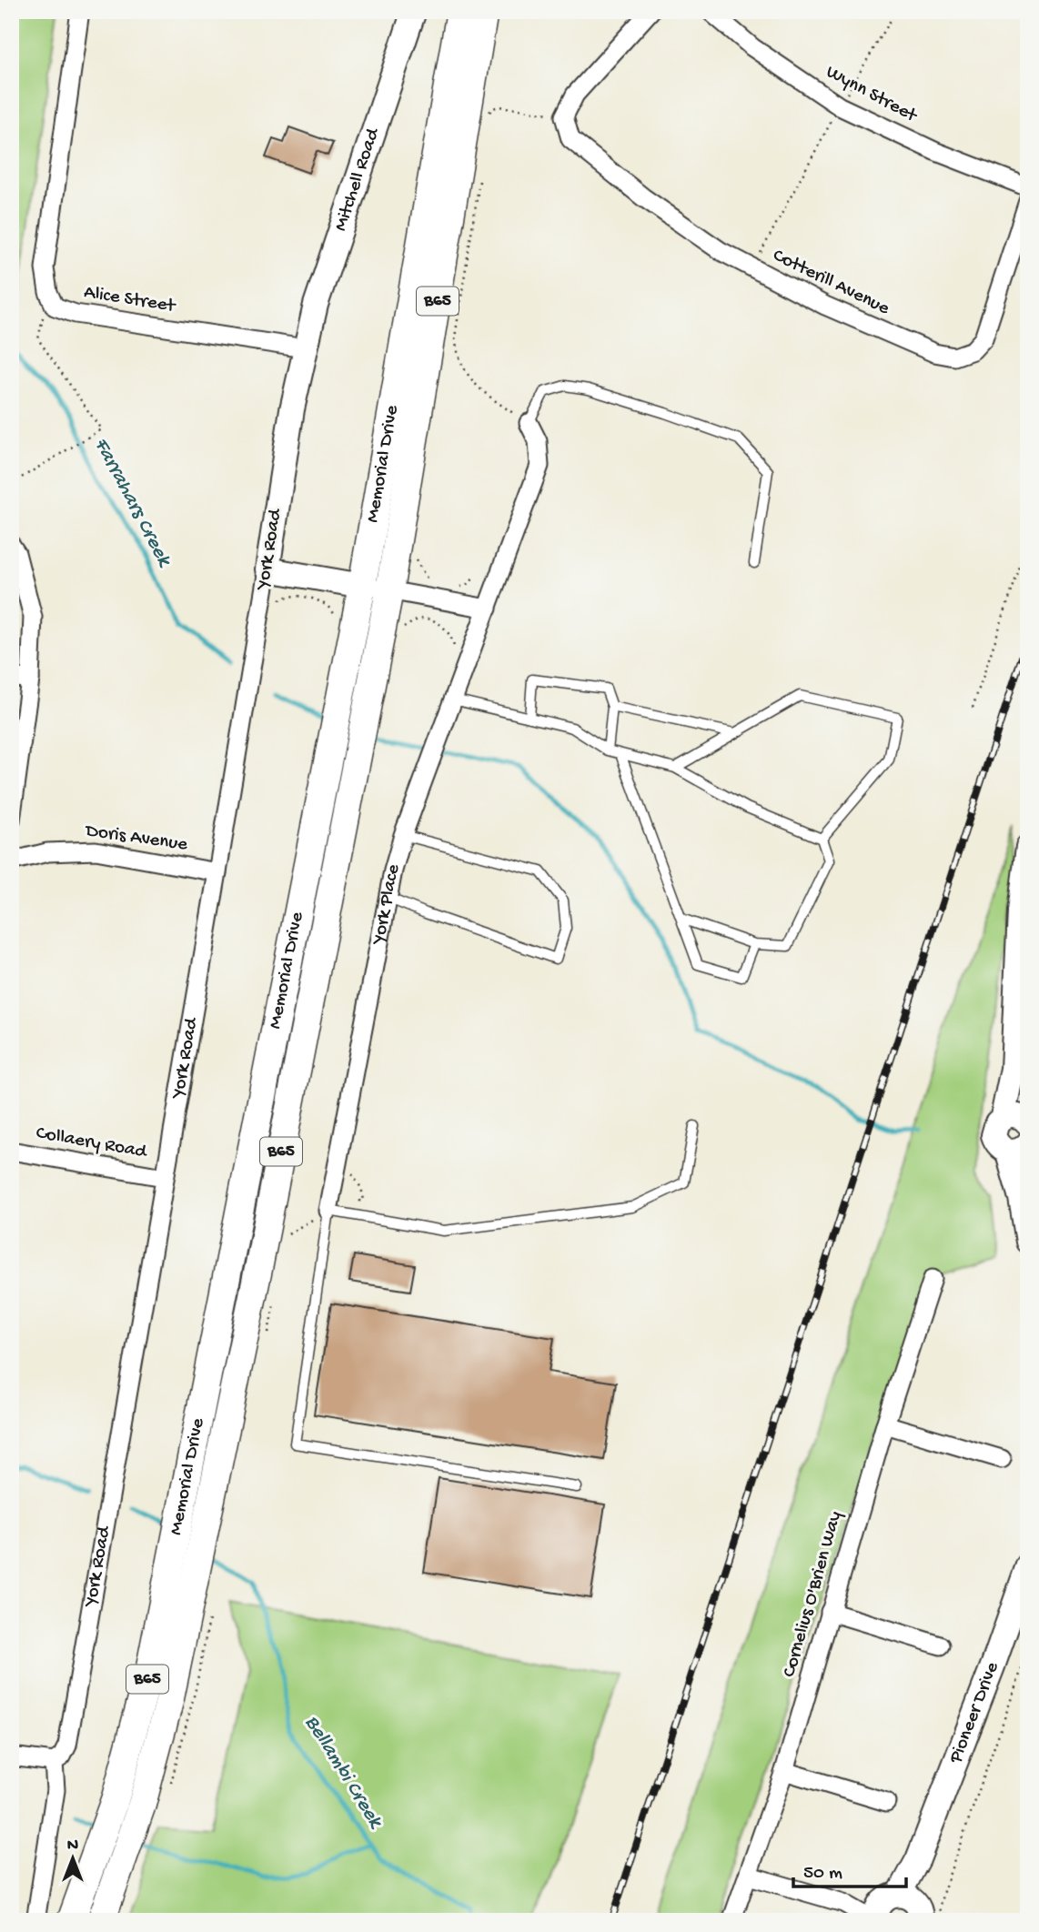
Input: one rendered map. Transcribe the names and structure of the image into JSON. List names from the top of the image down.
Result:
{
  "streets": {
    "main road": [
      "Mitchell Road",
      "B65",
      "Memorial Drive",
      "York Road",
      "Pioneer Drive"
    ],
    "street": [
      "Wynn Street",
      "Cotterill Avenue",
      "Alice Street",
      "Doris Avenue",
      "York Place",
      "Collaery Road",
      "Cornelius O'Brien Way"
    ]
  },
  "crossings": [
    ["Mitchell Road", "Alice Street"],
    ["Mitchell Road", "York Road"],
    ["Alice Street", "York Road"],
    ["York Road", "Doris Avenue"],
    ["York Road", "Collaery Road"]
  ],
  "water": ["Farrahars Creek", "Bellambi Creek"],
  "scale_bar": "50 m",
  "north": "top"
}
